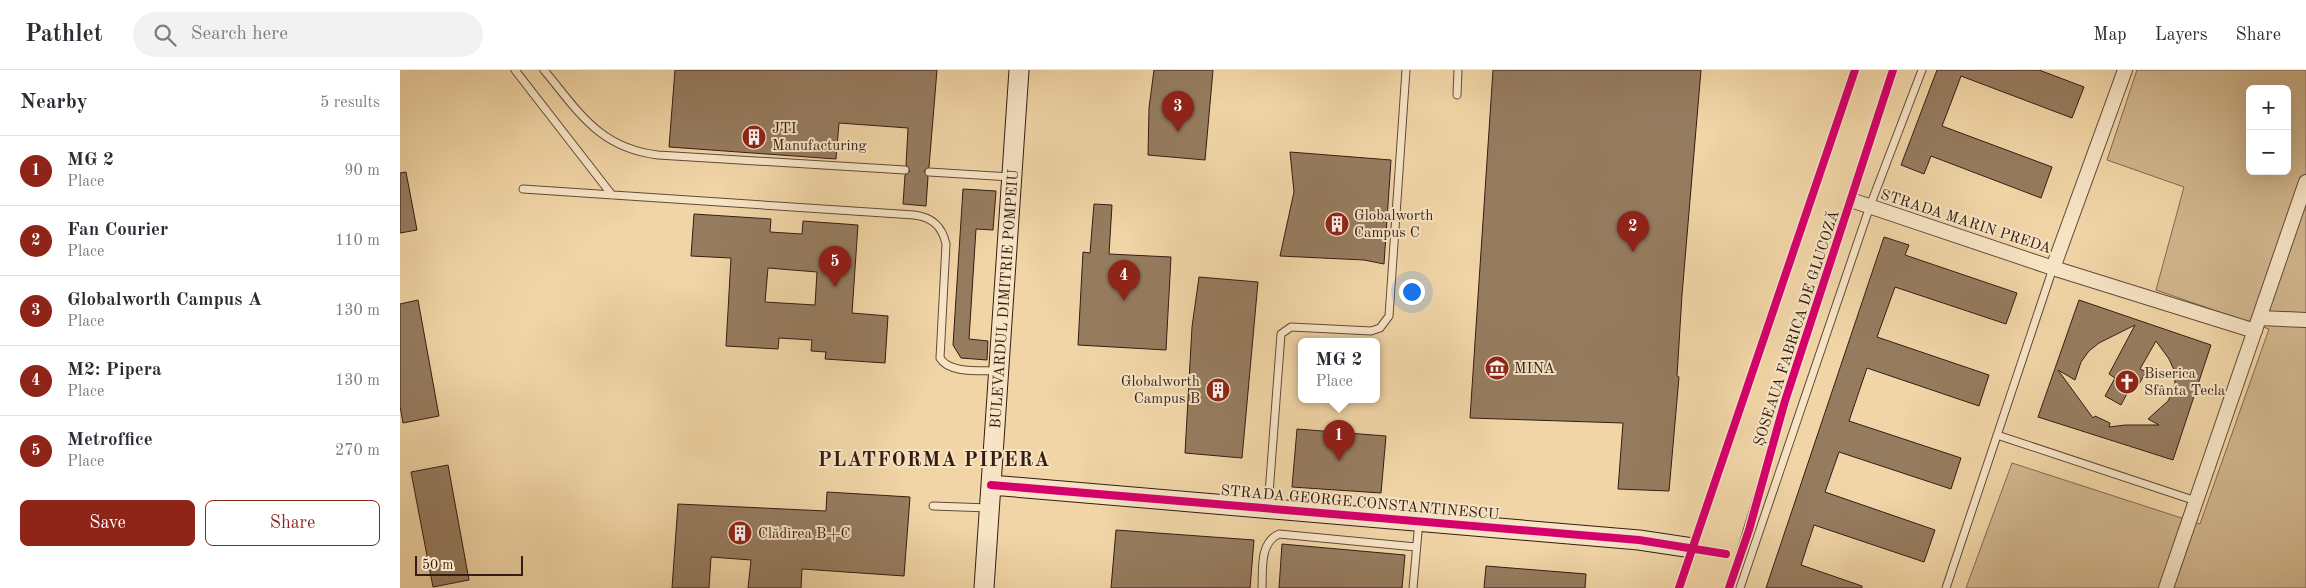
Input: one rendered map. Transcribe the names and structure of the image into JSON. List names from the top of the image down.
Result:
{
  "streets": {
    "main road": ["ȘOSEAUA FABRICA DE GLUCOZĂ"],
    "street": ["STRADA MARIN PREDA", "BULEVARDUL DIMITRIE POMPEIU", "STRADA GEORGE CONSTANTINESCU"]
  },
  "crossings": [
    ["STRADA MARIN PREDA", "ȘOSEAUA FABRICA DE GLUCOZĂ"],
    ["BULEVARDUL DIMITRIE POMPEIU", "STRADA GEORGE CONSTANTINESCU"],
    ["ȘOSEAUA FABRICA DE GLUCOZĂ", "STRADA GEORGE CONSTANTINESCU"]
  ],
  "districts": ["PLATFORMA PIPERA"],
  "places": {
    "building": [
      "JTI Manufacturing",
      "Globalworth Campus C",
      "Globalworth Campus B",
      "Clădirea B+C"
    ],
    "museum": ["MINA"],
    "church": ["Biserica Sfânta Tecla"]
  },
  "scale_bar": "50 m",
  "page": {
    "header": "Pathlet",
    "search": "Search here",
    "nav": ["Map", "Layers", "Share"],
    "heading": ["Nearby", "5 results"],
    "map_buttons": ["+", "−"],
    "pins": [
      "3",
      "2",
      "5",
      "4",
      "1"
    ],
    "list": [
      {
        "mark": "1",
        "name": "MG 2",
        "note": "Place",
        "value": "90 m"
      },
      {
        "mark": "2",
        "name": "Fan Courier",
        "note": "Place",
        "value": "110 m"
      },
      {
        "mark": "3",
        "name": "Globalworth Campus A",
        "note": "Place",
        "value": "130 m"
      },
      {
        "mark": "4",
        "name": "M2: Pipera",
        "note": "Place",
        "value": "130 m"
      },
      {
        "mark": "5",
        "name": "Metroffice",
        "note": "Place",
        "value": "270 m"
      }
    ],
    "popup": ["MG 2", "Place"],
    "buttons": ["Save", "Share"],
    "scale": "50 m"
  }
}
